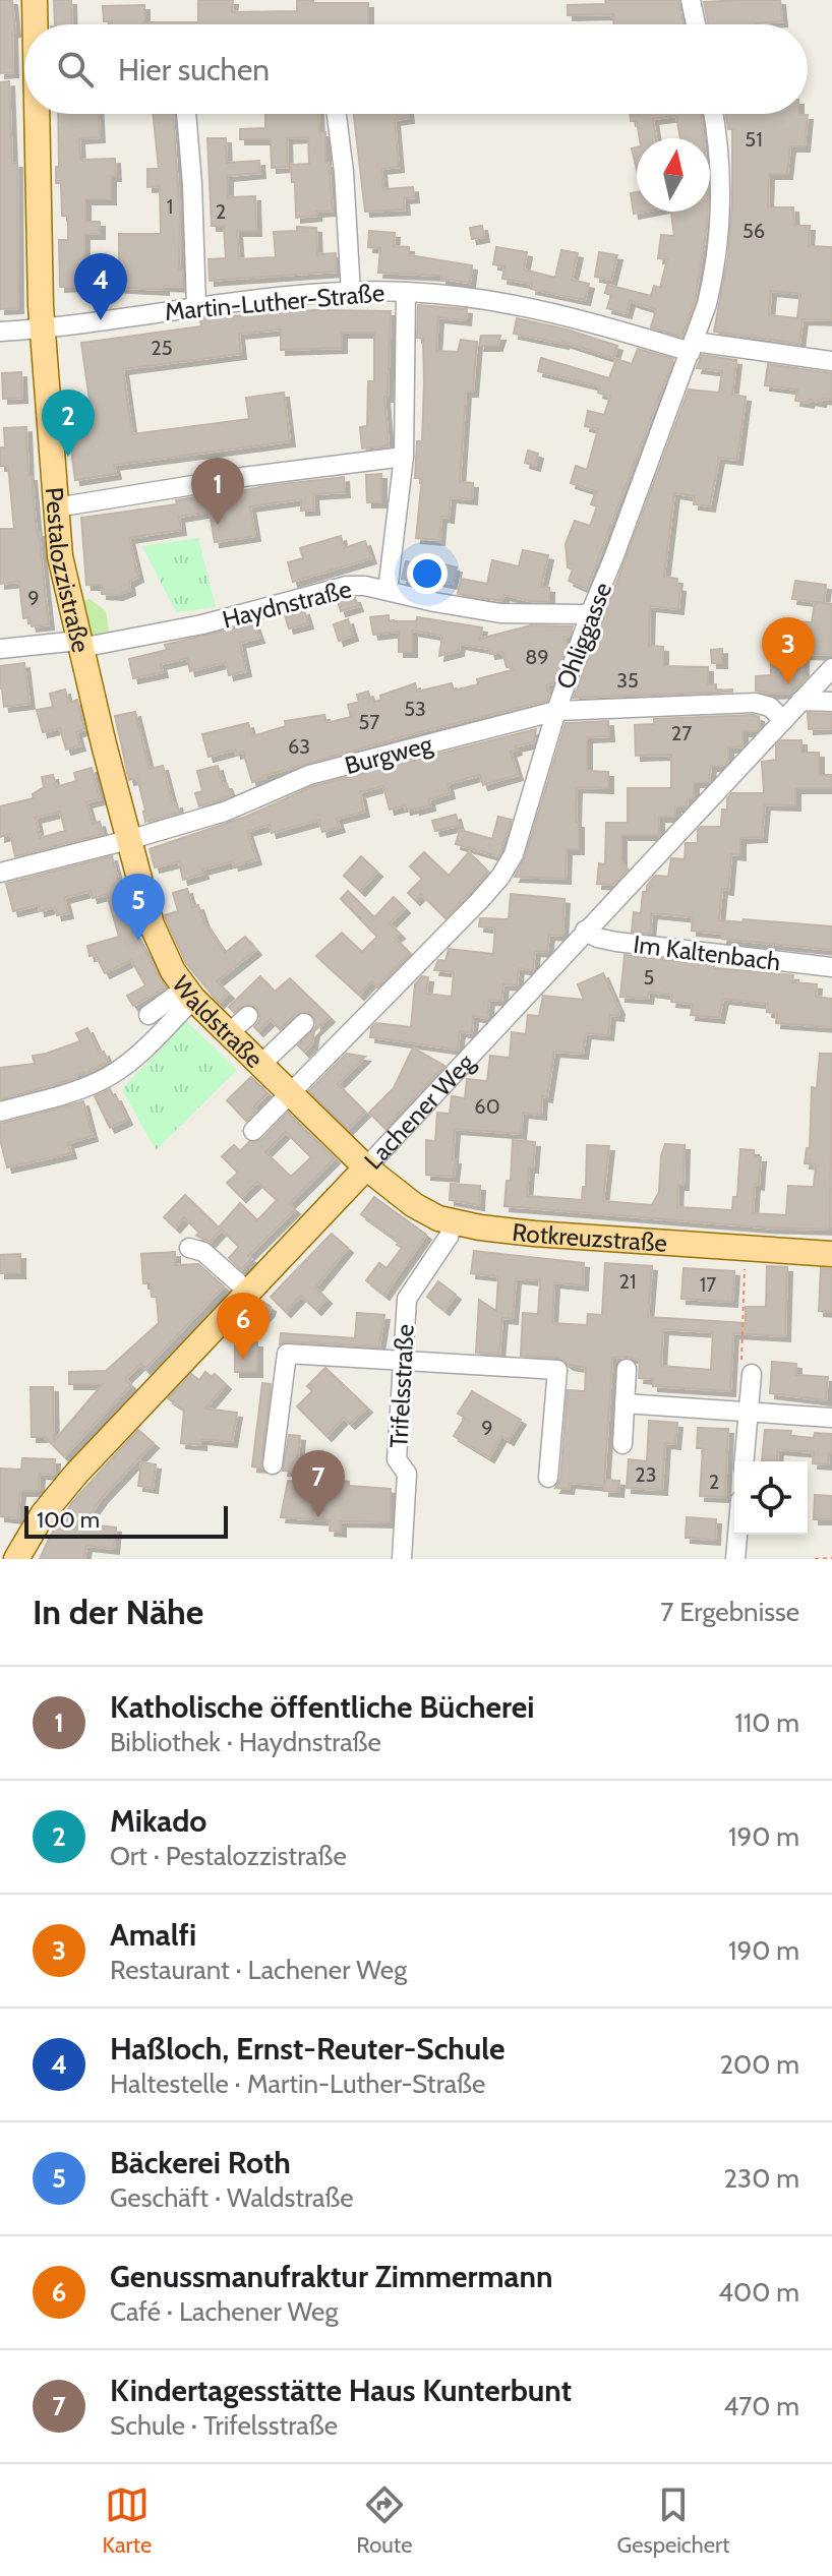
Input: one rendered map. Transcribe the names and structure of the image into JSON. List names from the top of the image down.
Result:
{
  "streets": {
    "main road": [
      "Pestalozzistraße",
      "Waldstraße",
      "Lachener Weg",
      "Rotkreuzstraße"
    ],
    "street": [
      "Martin-Luther-Straße",
      "Haydnstraße",
      "Ohliggasse",
      "Burgweg",
      "Im Kaltenbach",
      "Trifelsstraße"
    ]
  },
  "crossings": [
    ["Martin-Luther-Straße", "Pestalozzistraße"],
    ["Martin-Luther-Straße", "Ohliggasse"],
    ["Pestalozzistraße", "Haydnstraße"],
    ["Pestalozzistraße", "Burgweg"],
    ["Pestalozzistraße", "Waldstraße"],
    ["Haydnstraße", "Ohliggasse"],
    ["Ohliggasse", "Burgweg"],
    ["Ohliggasse", "Waldstraße"],
    ["Burgweg", "Waldstraße"],
    ["Burgweg", "Lachener Weg"],
    ["Im Kaltenbach", "Lachener Weg"],
    ["Waldstraße", "Lachener Weg"],
    ["Waldstraße", "Rotkreuzstraße"],
    ["Lachener Weg", "Rotkreuzstraße"],
    ["Rotkreuzstraße", "Trifelsstraße"]
  ],
  "house_numbers": [
    "51",
    "1",
    "2",
    "56",
    "25",
    "9",
    "89",
    "35",
    "53",
    "57",
    "27",
    "63",
    "5",
    "60",
    "21",
    "17",
    "9",
    "23",
    "2"
  ],
  "scale_bar": "100 m",
  "north": "top",
  "page": {
    "search": "Hier suchen",
    "pins": [
      "4",
      "2",
      "1",
      "3",
      "5",
      "6",
      "7"
    ],
    "scale": "100 m",
    "heading": ["In der Nähe", "7 Ergebnisse"],
    "list": [
      {
        "mark": "1",
        "name": "Katholische öffentliche Bücherei",
        "note": "Bibliothek · Haydnstraße",
        "value": "110 m"
      },
      {
        "mark": "2",
        "name": "Mikado",
        "note": "Ort · Pestalozzistraße",
        "value": "190 m"
      },
      {
        "mark": "3",
        "name": "Amalfi",
        "note": "Restaurant · Lachener Weg",
        "value": "190 m"
      },
      {
        "mark": "4",
        "name": "Haßloch, Ernst-Reuter-Schule",
        "note": "Haltestelle · Martin-Luther-Straße",
        "value": "200 m"
      },
      {
        "mark": "5",
        "name": "Bäckerei Roth",
        "note": "Geschäft · Waldstraße",
        "value": "230 m"
      },
      {
        "mark": "6",
        "name": "Genussmanufraktur Zimmermann",
        "note": "Café · Lachener Weg",
        "value": "400 m"
      },
      {
        "mark": "7",
        "name": "Kindertagesstätte Haus Kunterbunt",
        "note": "Schule · Trifelsstraße",
        "value": "470 m"
      }
    ],
    "nav": ["Karte", "Route", "Gespeichert"]
  }
}
